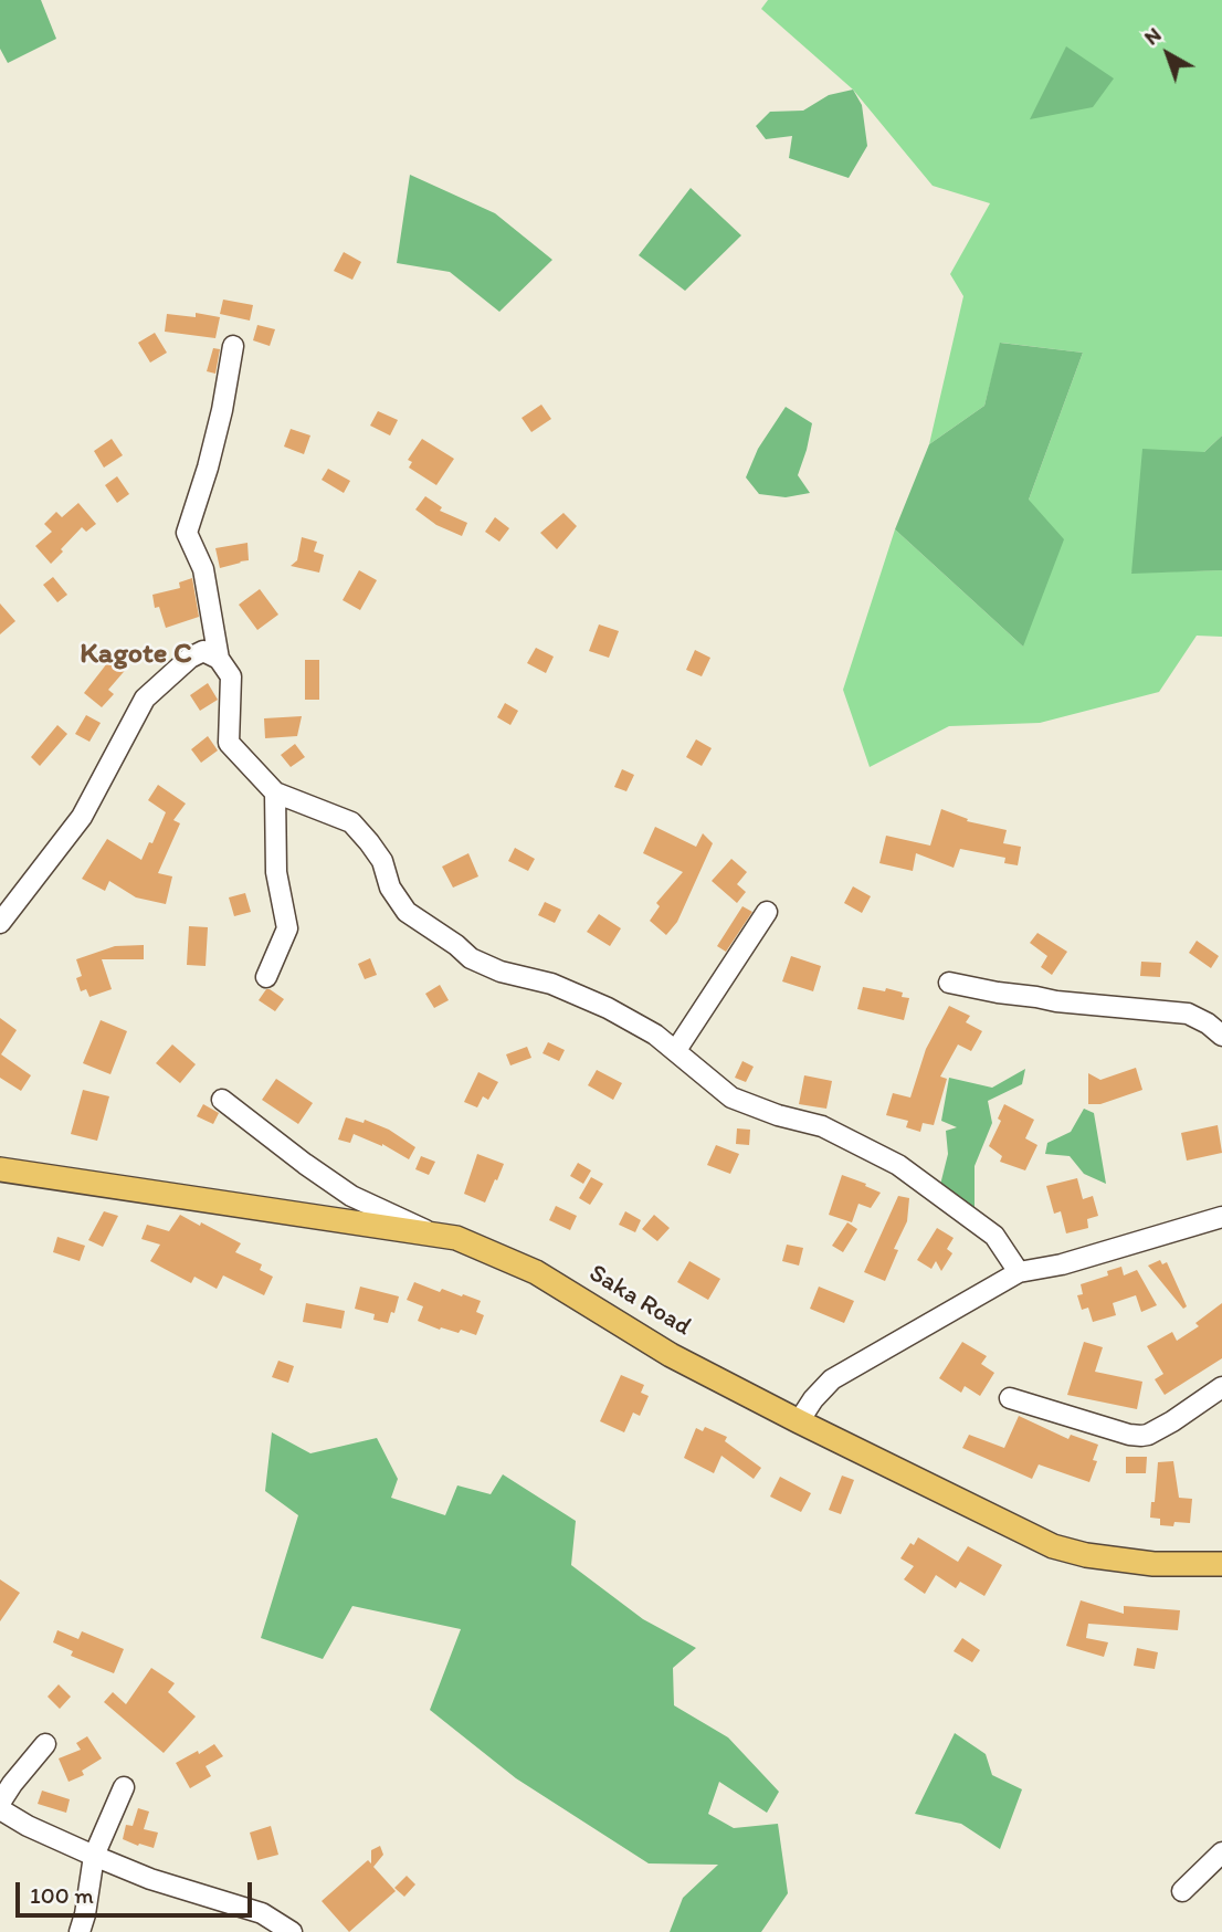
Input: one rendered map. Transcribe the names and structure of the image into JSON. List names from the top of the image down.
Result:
{
  "streets": {
    "main road": ["Saka Road"]
  },
  "districts": ["Kagote C"],
  "scale_bar": "100 m",
  "north": "top left"
}
